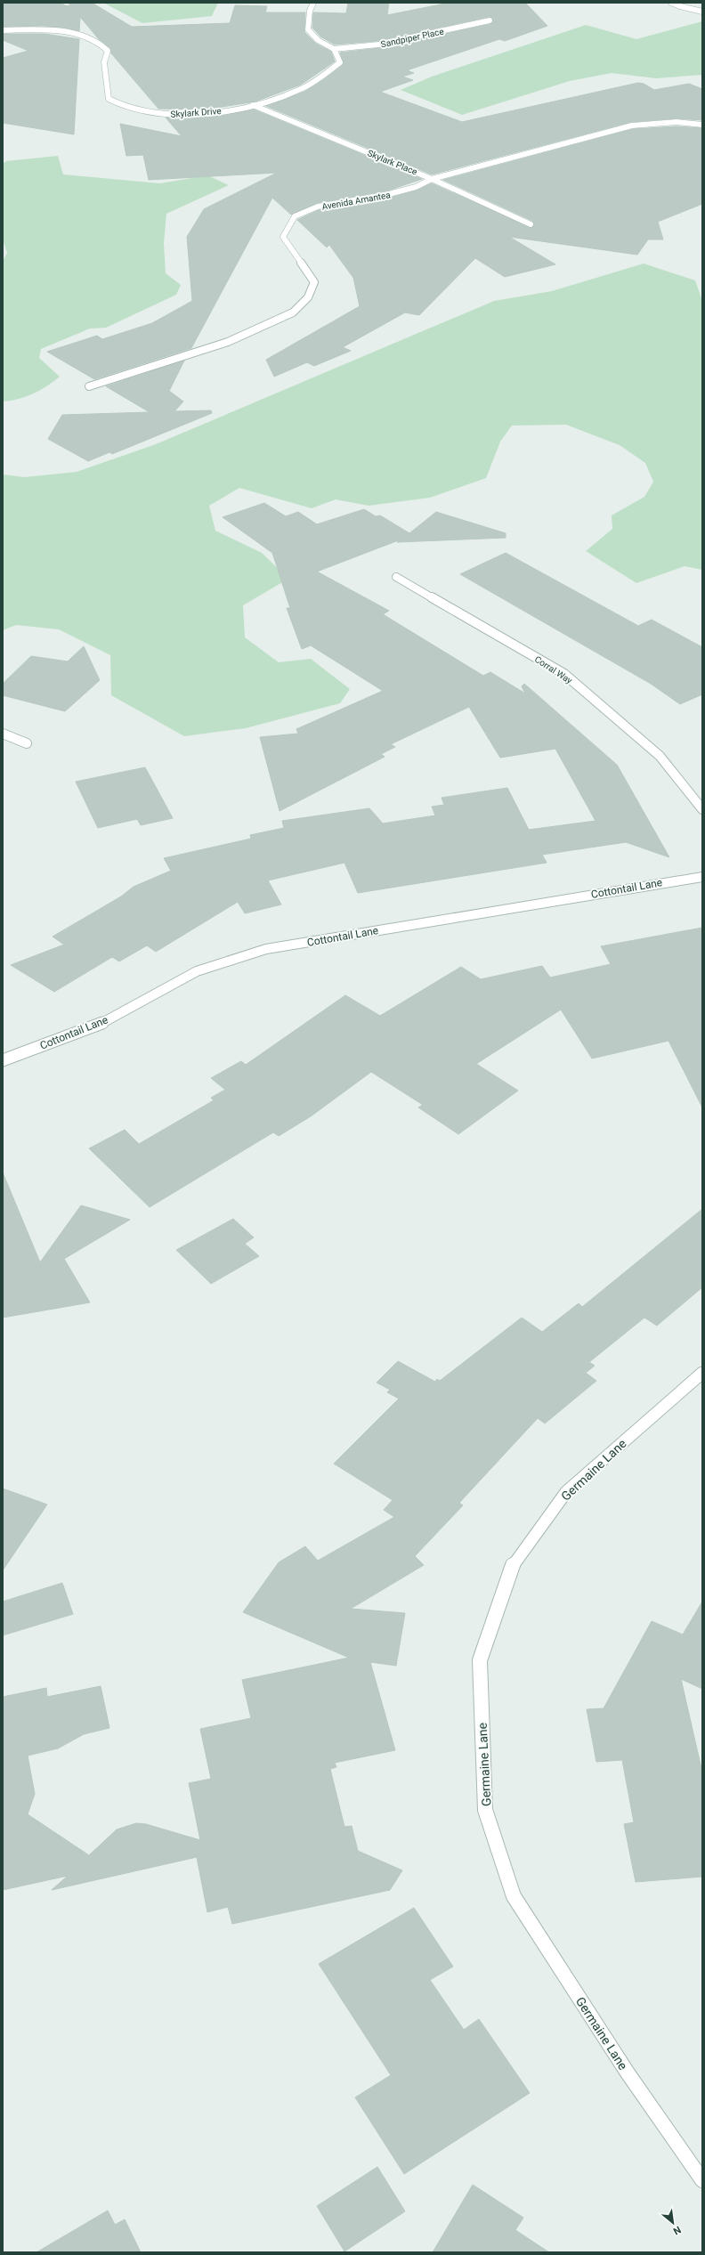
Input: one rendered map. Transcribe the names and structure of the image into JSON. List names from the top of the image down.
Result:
{
  "streets": {
    "street": [
      "Sandpiper Place",
      "Skylark Drive",
      "Skylark Place",
      "Avenida Amantea",
      "Corral Way",
      "Cottontail Lane",
      "Germaine Lane"
    ]
  },
  "crossings": [
    ["Sandpiper Place", "Skylark Drive"],
    ["Skylark Drive", "Skylark Place"],
    ["Skylark Place", "Avenida Amantea"]
  ],
  "north": "bottom right"
}
